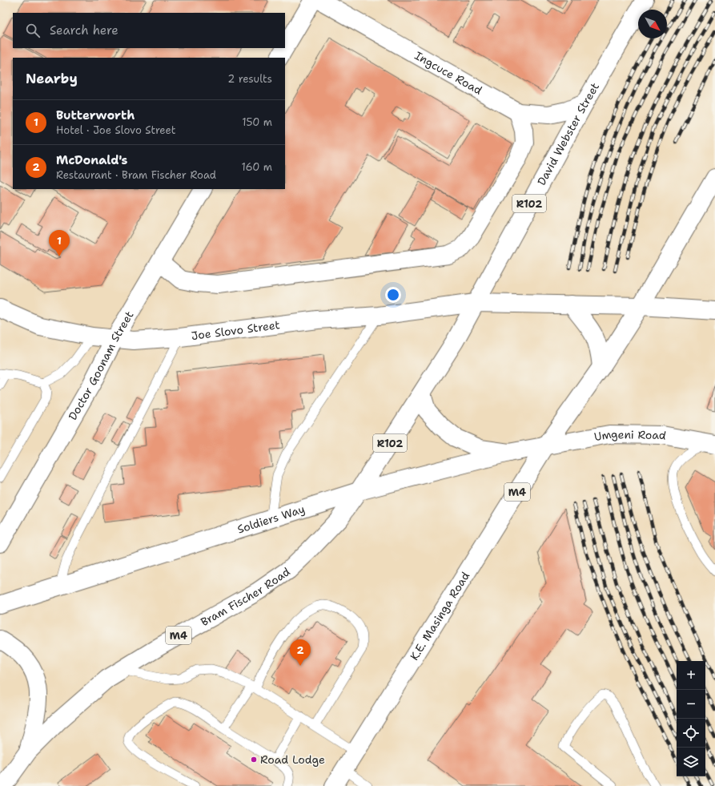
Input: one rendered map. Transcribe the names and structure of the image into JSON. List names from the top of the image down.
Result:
{
  "streets": {
    "main road": [
      "Ingcuce Road",
      "David Webster Street",
      "R102",
      "Joe Slovo Street",
      "Doctor Goonam Street",
      "Umgeni Road",
      "M4",
      "Soldiers Way",
      "Bram Fischer Road",
      "K.E. Masinga Road"
    ]
  },
  "crossings": [
    ["Ingcuce Road", "David Webster Street"],
    ["David Webster Street", "R102"],
    ["David Webster Street", "Joe Slovo Street"],
    ["R102", "Joe Slovo Street"],
    ["R102", "Soldiers Way"],
    ["R102", "Bram Fischer Road"],
    ["Joe Slovo Street", "Doctor Goonam Street"],
    ["Joe Slovo Street", "K.E. Masinga Road"],
    ["Umgeni Road", "Soldiers Way"],
    ["Umgeni Road", "K.E. Masinga Road"],
    ["Soldiers Way", "Bram Fischer Road"],
    ["Soldiers Way", "K.E. Masinga Road"]
  ],
  "places": ["Road Lodge"],
  "north": "bottom right",
  "page": {
    "search": "Search here",
    "heading": ["Nearby", "2 results"],
    "list": [
      {
        "mark": "1",
        "name": "Butterworth",
        "note": "Hotel · Joe Slovo Street",
        "value": "150 m"
      },
      {
        "mark": "2",
        "name": "McDonald's",
        "note": "Restaurant · Bram Fischer Road",
        "value": "160 m"
      }
    ],
    "pins": ["1", "2"],
    "map_buttons": ["+", "−"]
  }
}
